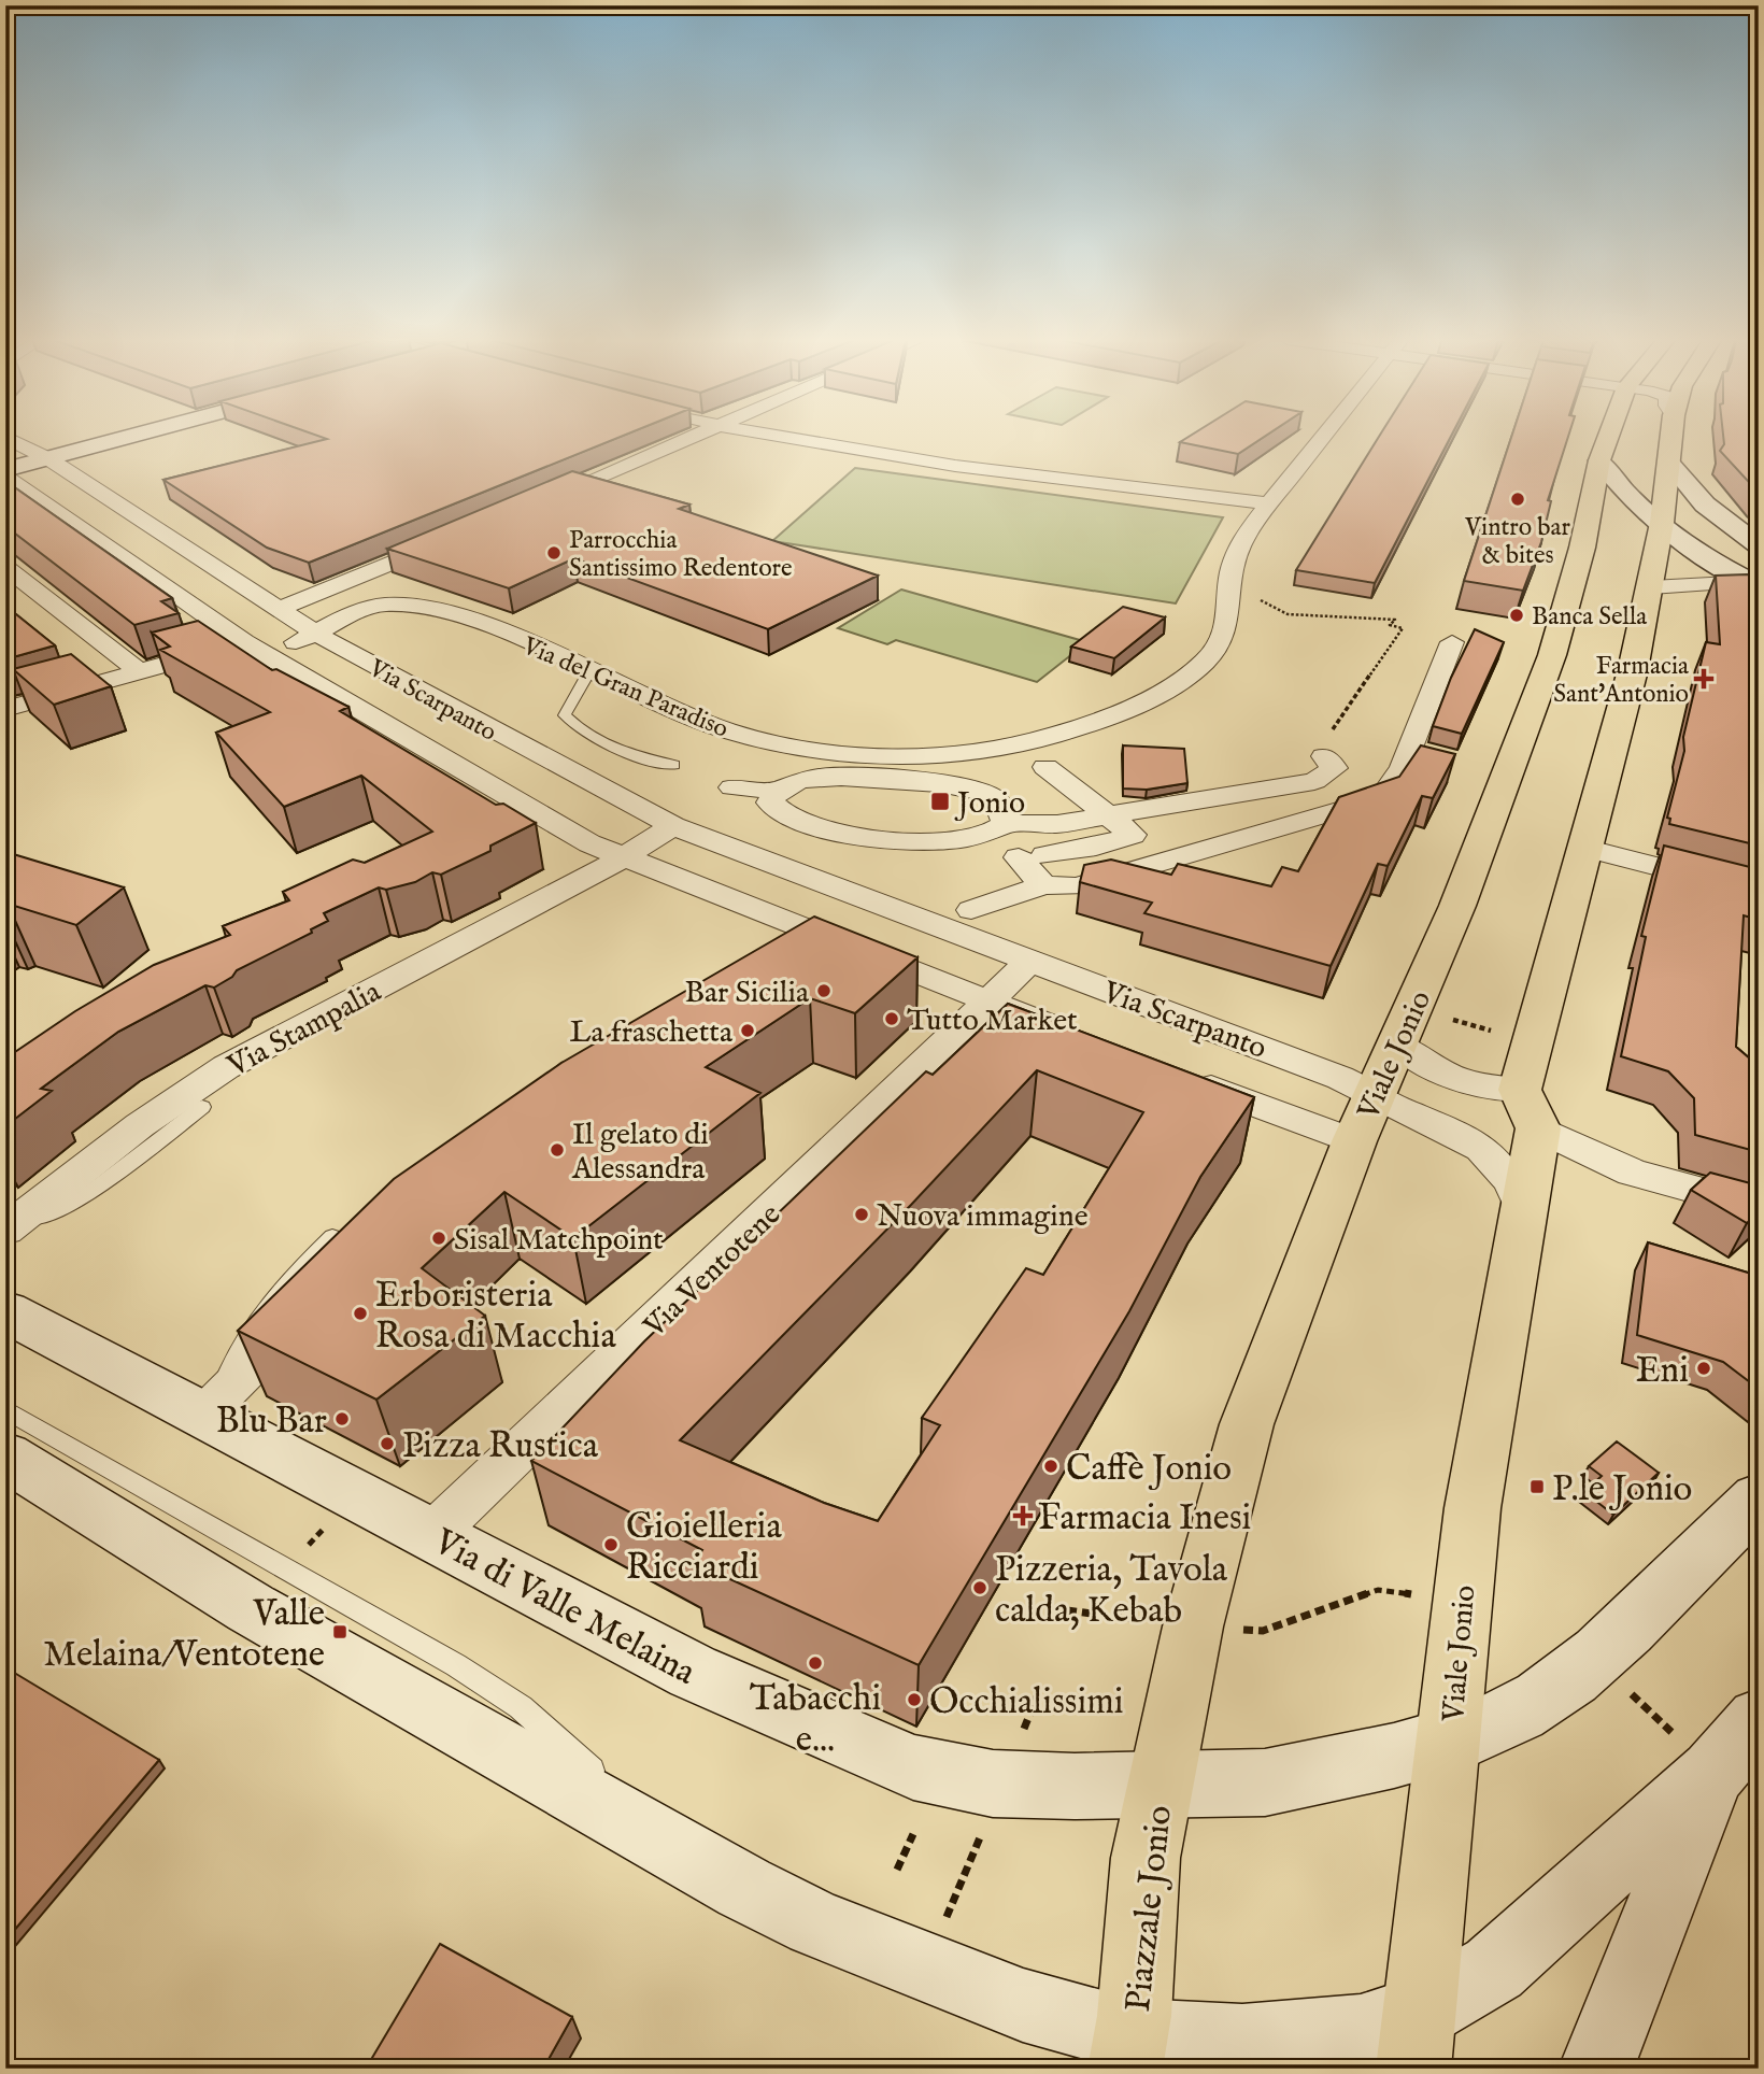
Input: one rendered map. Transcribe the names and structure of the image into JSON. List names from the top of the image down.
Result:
{
  "streets": {
    "main road": ["Viale Jonio", "Via di Valle Melaina", "Piazzale Jonio"],
    "street": [
      "Via del Gran Paradiso",
      "Via Scarpanto",
      "Via Stampalia",
      "Via Ventotene"
    ]
  },
  "crossings": [
    ["Via del Gran Paradiso", "Via Scarpanto"],
    ["Via Scarpanto", "Via Stampalia"],
    ["Via Scarpanto", "Viale Jonio"],
    ["Via Scarpanto", "Via Ventotene"],
    ["Viale Jonio", "Via di Valle Melaina"],
    ["Viale Jonio", "Piazzale Jonio"],
    ["Via Ventotene", "Via di Valle Melaina"],
    ["Via di Valle Melaina", "Piazzale Jonio"]
  ],
  "places": {
    "other": [
      "Vintro bar & bites",
      "Parrocchia Santissimo Redentore",
      "Banca Sella",
      "Bar Sicilia",
      "Tutto Market",
      "La fraschetta",
      "Il gelato di Alessandra",
      "Nuova immagine",
      "Sisal Matchpoint",
      "Erboristeria Rosa di Macchia",
      "Eni",
      "Blu Bar",
      "Pizza Rustica",
      "Caffè Jonio",
      "Gioielleria Ricciardi",
      "Pizzeria, Tavola calda, Kebab",
      "Tabacchi e...",
      "Occhialissimi"
    ],
    "health": ["Farmacia Sant'Antonio", "Farmacia Inesi"],
    "transit": ["Jonio", "P.le Jonio", "Valle Melaina/Ventotene"]
  }
}
